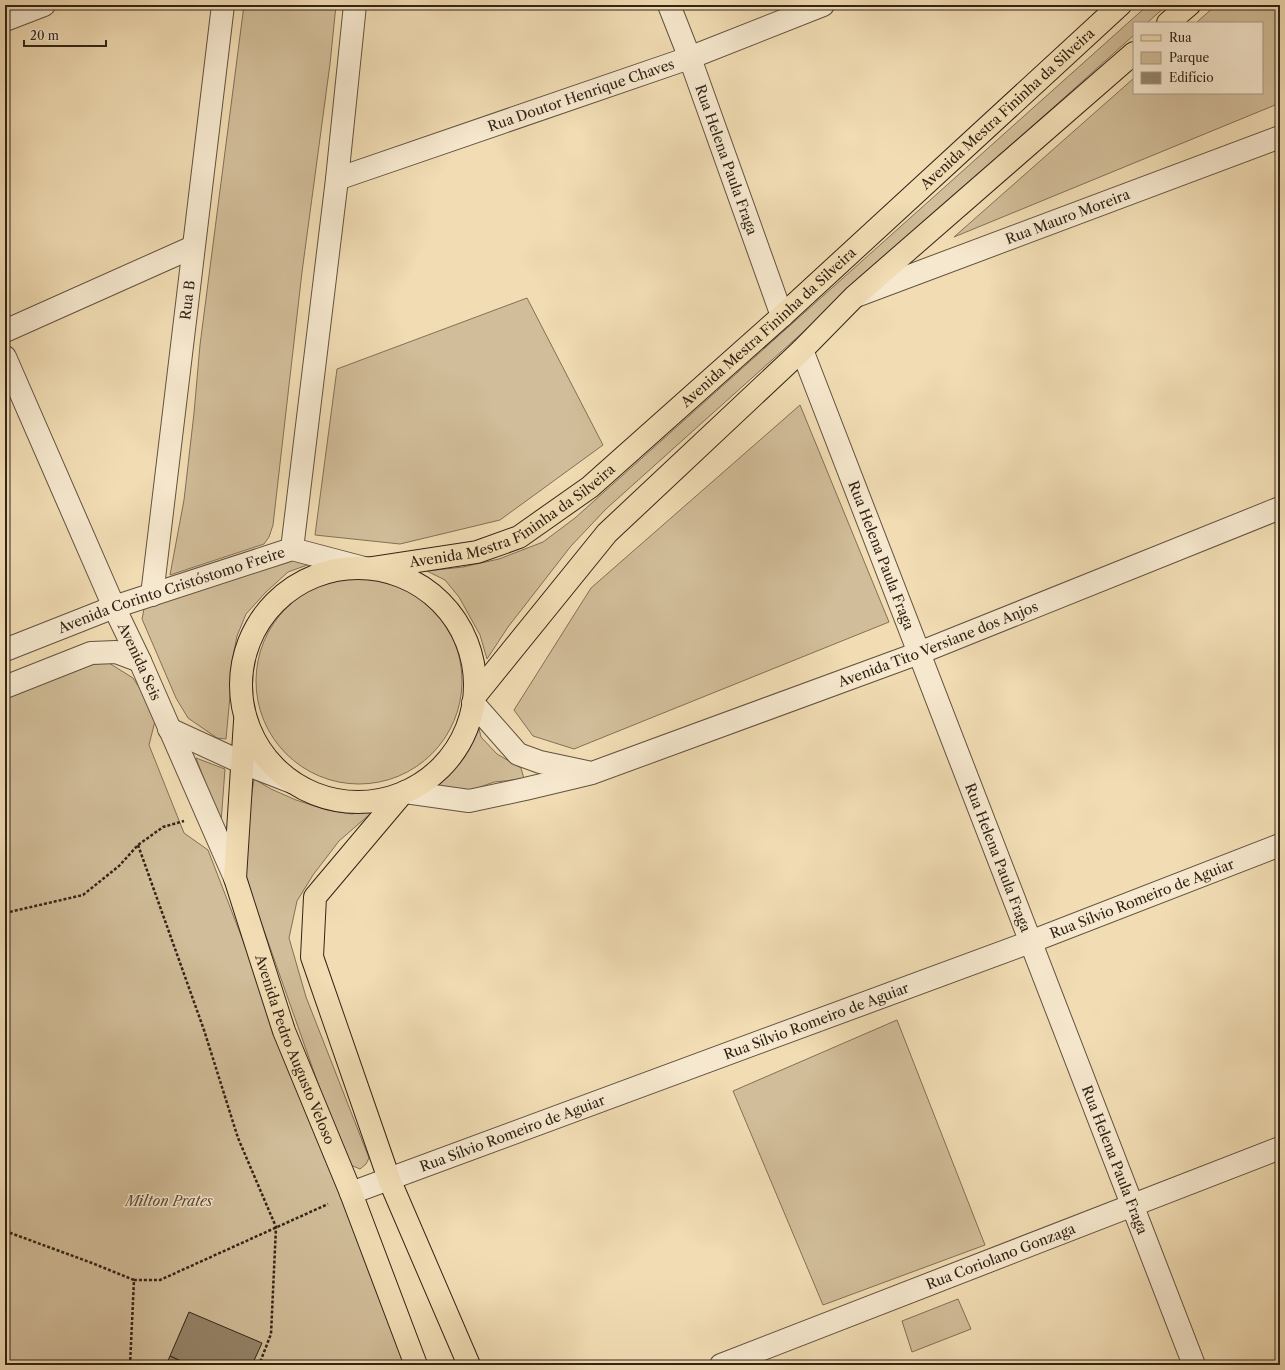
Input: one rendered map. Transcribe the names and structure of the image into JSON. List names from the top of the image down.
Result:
{
  "streets": {
    "main road": ["Avenida Mestra Fininha da Silveira", "Avenida Pedro Augusto Veloso"],
    "street": [
      "Rua Doutor Henrique Chaves",
      "Rua Helena Paula Fraga",
      "Rua Mauro Moreira",
      "Rua B",
      "Avenida Corinto Cristóstomo Freire",
      "Avenida Tito Versiane dos Anjos",
      "Avenida Seis",
      "Rua Sílvio Romeiro de Aguiar",
      "Rua Coriolano Gonzaga"
    ]
  },
  "crossings": [
    ["Rua Doutor Henrique Chaves", "Rua Helena Paula Fraga"],
    ["Avenida Mestra Fininha da Silveira", "Rua Helena Paula Fraga"],
    ["Avenida Mestra Fininha da Silveira", "Avenida Corinto Cristóstomo Freire"],
    ["Rua Helena Paula Fraga", "Avenida Tito Versiane dos Anjos"],
    ["Rua Helena Paula Fraga", "Rua Sílvio Romeiro de Aguiar"],
    ["Rua Helena Paula Fraga", "Rua Coriolano Gonzaga"],
    ["Rua B", "Avenida Corinto Cristóstomo Freire"],
    ["Avenida Corinto Cristóstomo Freire", "Avenida Seis"],
    ["Avenida Seis", "Avenida Pedro Augusto Veloso"],
    ["Rua Sílvio Romeiro de Aguiar", "Avenida Pedro Augusto Veloso"]
  ],
  "parks": ["Milton Prates"],
  "legend": ["Rua", "Parque", "Edifício"],
  "scale_bar": "20 m"
}
